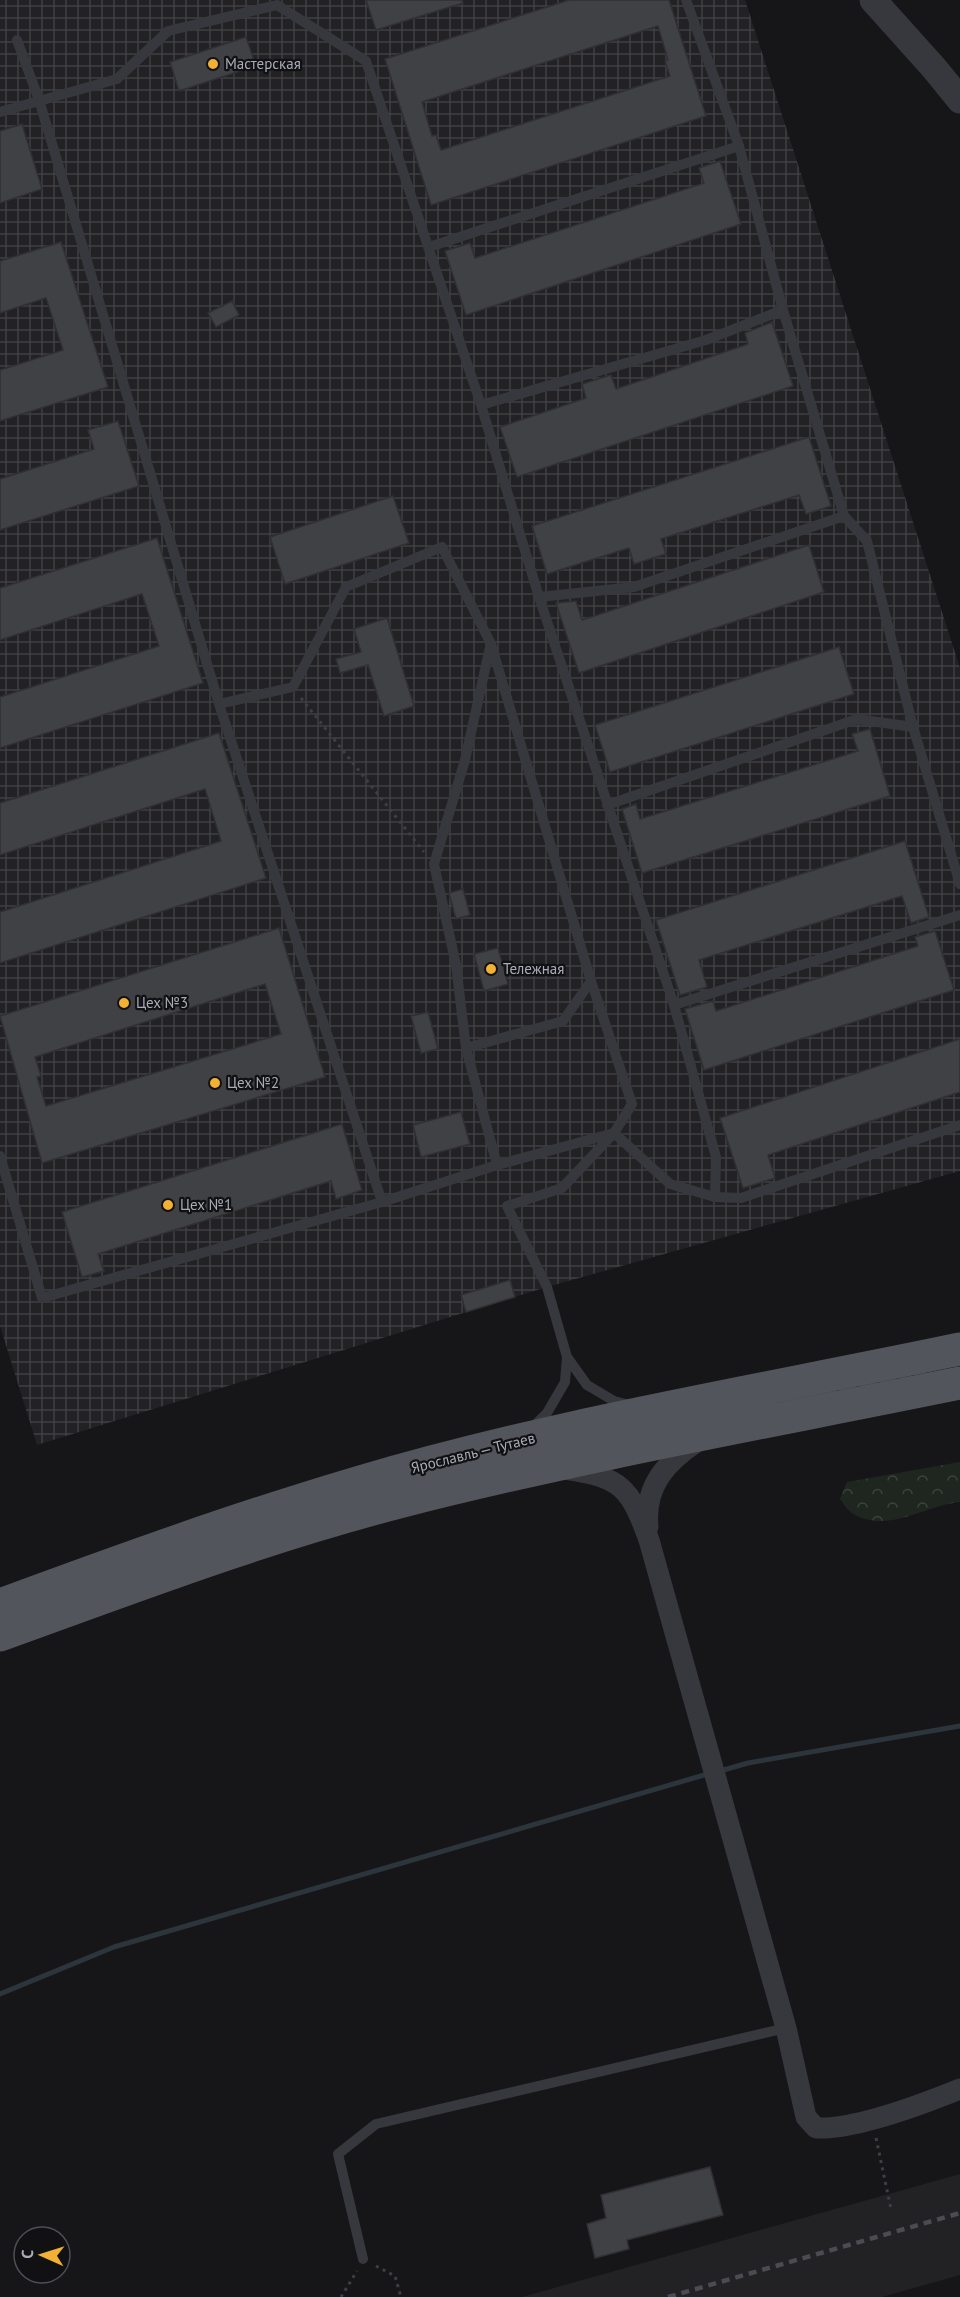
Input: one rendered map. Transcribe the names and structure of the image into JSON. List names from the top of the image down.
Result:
{
  "streets": {
    "main road": ["Ярославль — Тутаев"]
  },
  "places": [
    "Мастерская",
    "Тележная",
    "Цех №3",
    "Цех №2",
    "Цех №1"
  ],
  "north": "left"
}
